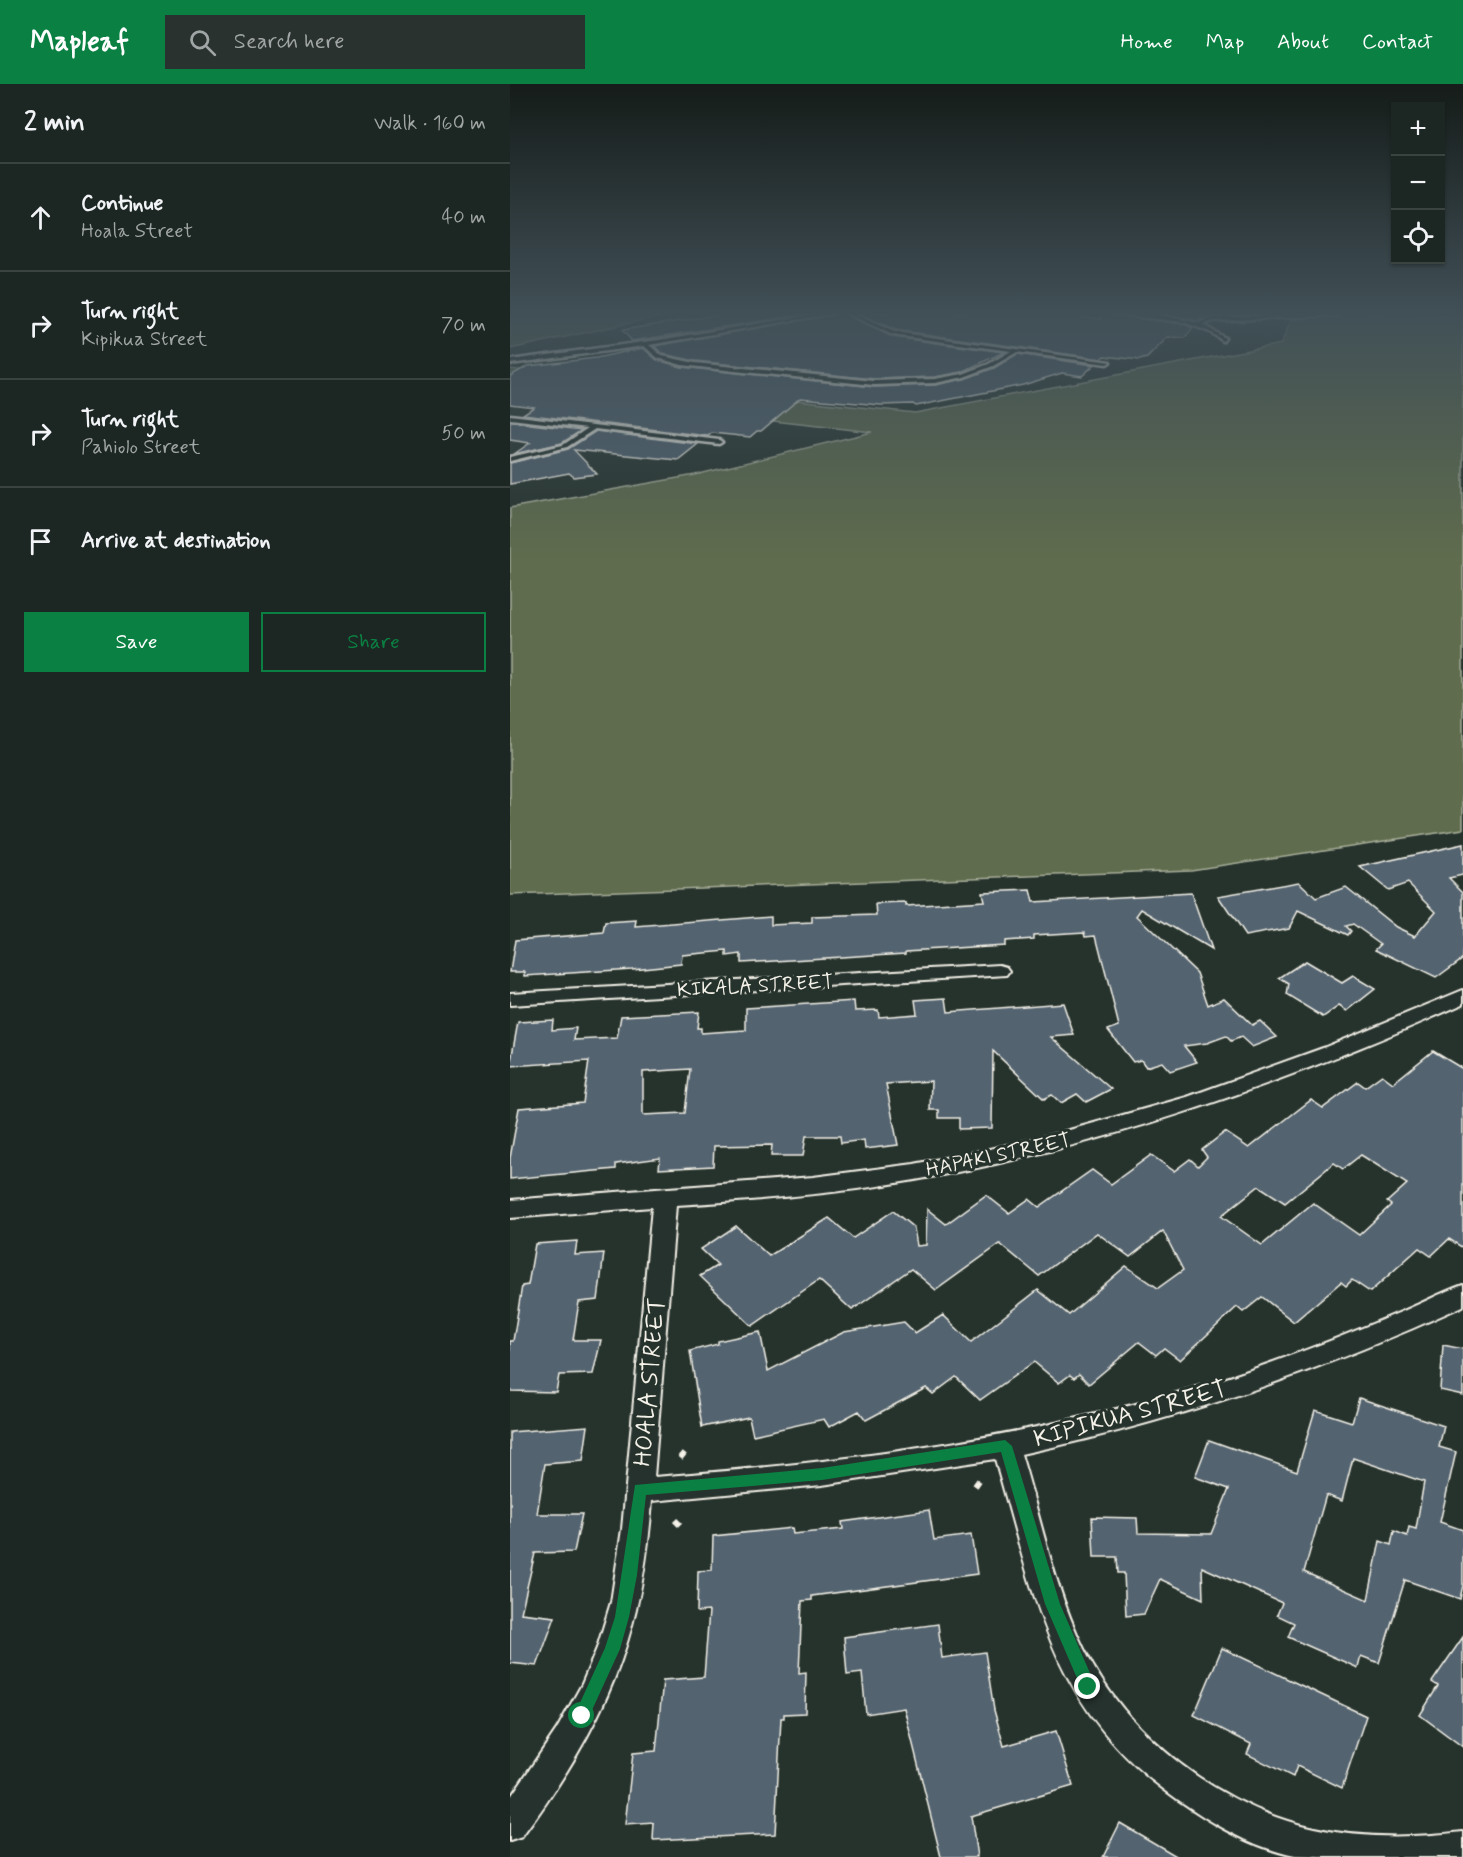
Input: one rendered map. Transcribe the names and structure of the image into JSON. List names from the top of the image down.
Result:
{
  "streets": {
    "street": [
      "KIKALA STREET",
      "HAPAKI STREET",
      "HOALA STREET",
      "KIPIKUA STREET"
    ]
  },
  "crossings": [
    ["HAPAKI STREET", "HOALA STREET"],
    ["HOALA STREET", "KIPIKUA STREET"]
  ],
  "page": {
    "header": "Mapleaf",
    "search": "Search here",
    "nav": [
      "Home",
      "Map",
      "About",
      "Contact"
    ],
    "heading": ["2 min", "Walk · 160 m"],
    "map_buttons": ["+", "−"],
    "list": [
      ["Continue", "Hoala Street", "40 m"],
      ["Turn right", "Kipikua Street", "70 m"],
      ["Turn right", "Pahiolo Street", "50 m"],
      "Arrive at destination"
    ],
    "buttons": ["Save", "Share"]
  }
}
